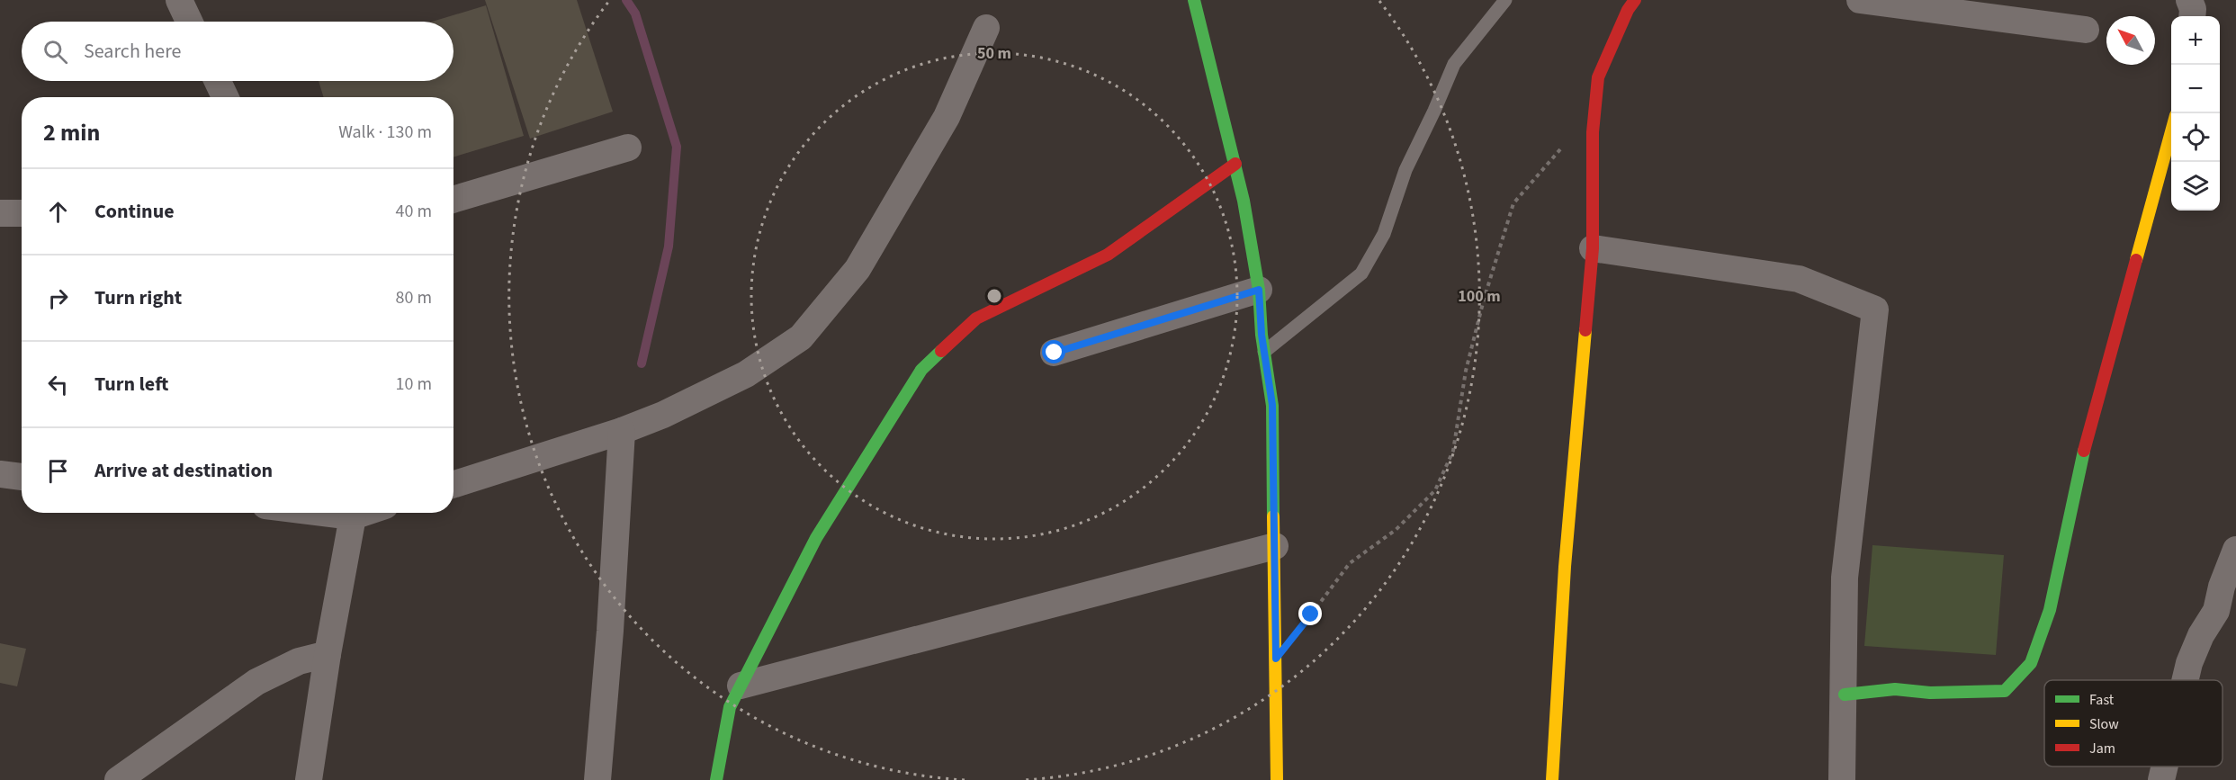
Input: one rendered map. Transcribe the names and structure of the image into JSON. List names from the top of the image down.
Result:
{
  "legend": ["Fast", "Slow", "Jam"],
  "north": "top left",
  "page": {
    "map_buttons": ["+", "−"],
    "search": "Search here",
    "heading": ["2 min", "Walk · 130 m"],
    "list": [
      ["Continue", "40 m"],
      ["Turn right", "80 m"],
      ["Turn left", "10 m"],
      "Arrive at destination"
    ]
  },
  "rings": ["50 m", "100 m"]
}
